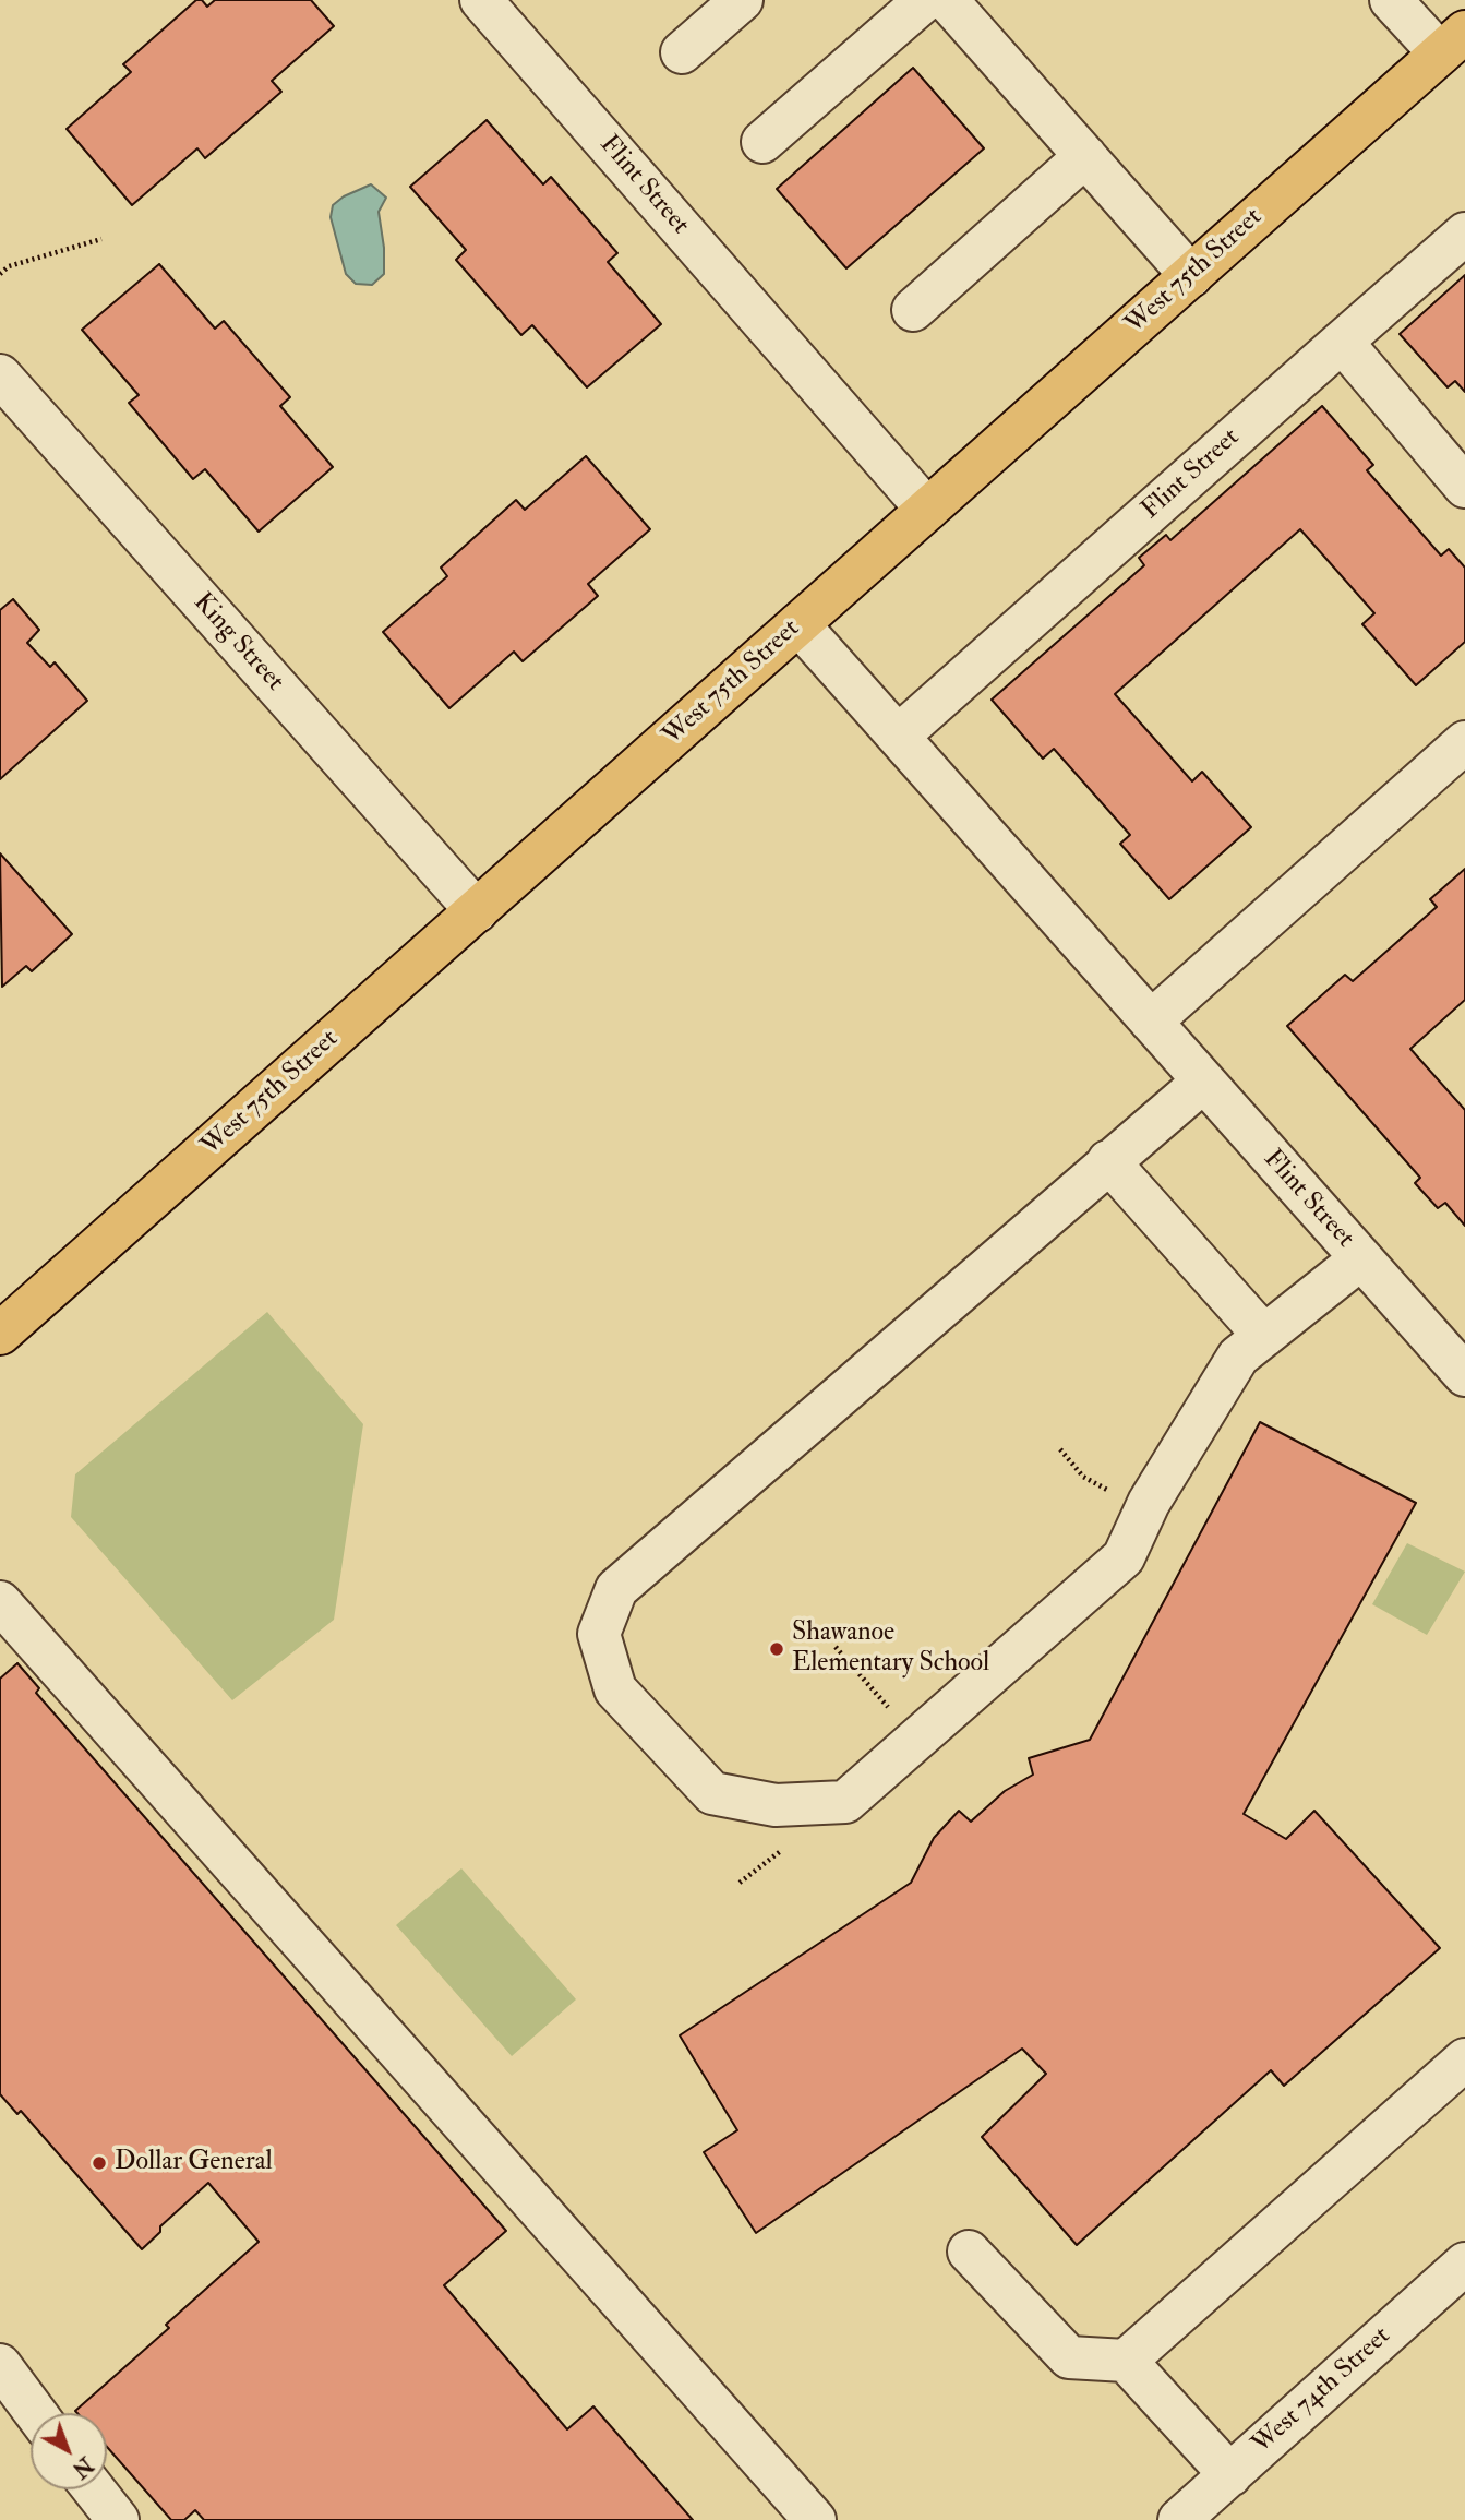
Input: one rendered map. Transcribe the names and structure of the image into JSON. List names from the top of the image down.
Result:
{
  "streets": {
    "main road": ["West 75th Street"],
    "street": ["Flint Street", "King Street", "West 74th Street"]
  },
  "crossings": [
    ["Flint Street", "West 75th Street"],
    ["West 75th Street", "King Street"]
  ],
  "places": ["Shawanoe Elementary School", "Dollar General"],
  "north": "bottom right"
}
